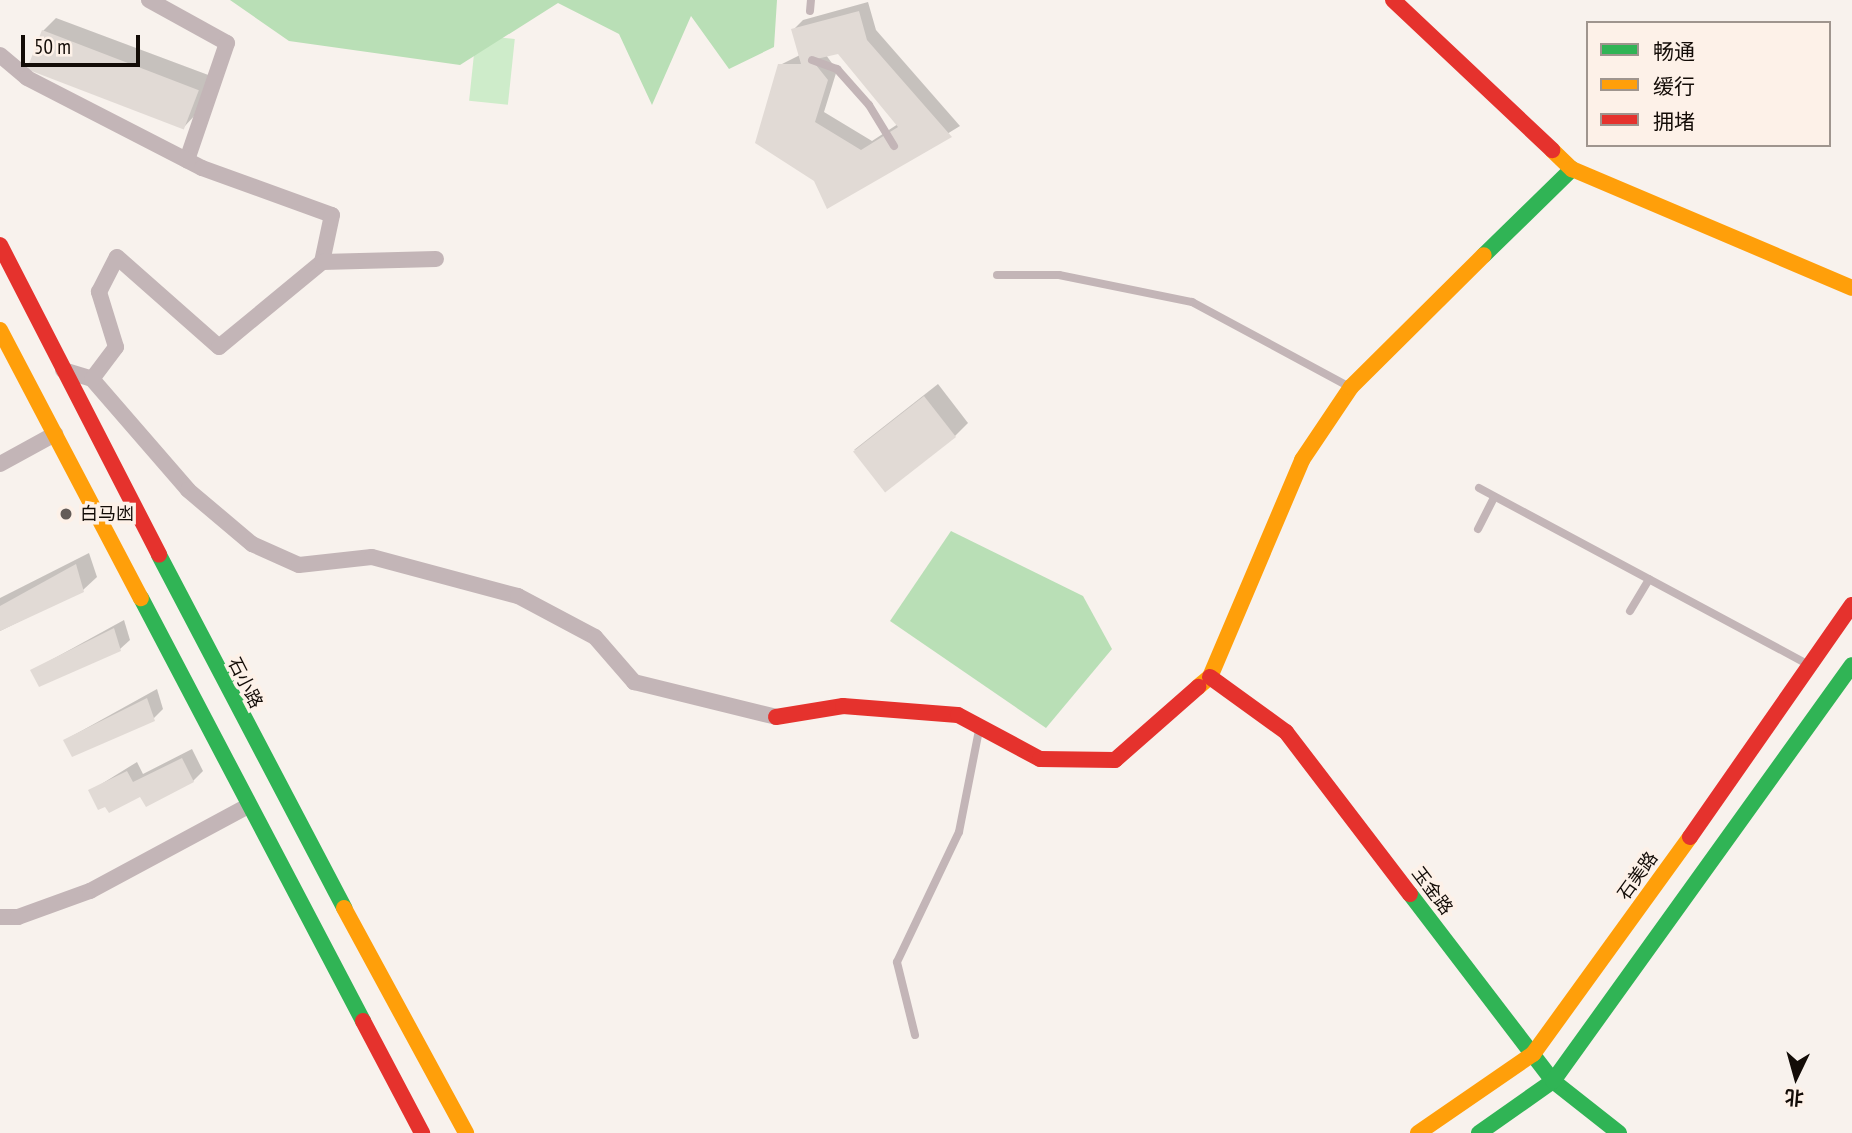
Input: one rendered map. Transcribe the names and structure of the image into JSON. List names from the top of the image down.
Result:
{
  "streets": {
    "main road": ["石小路", "石美路", "玉金路"]
  },
  "crossings": [
    ["石美路", "玉金路"]
  ],
  "places": ["白马凼"],
  "legend": ["畅通", "缓行", "拥堵"],
  "scale_bar": "50 m",
  "north": "bottom"
}
